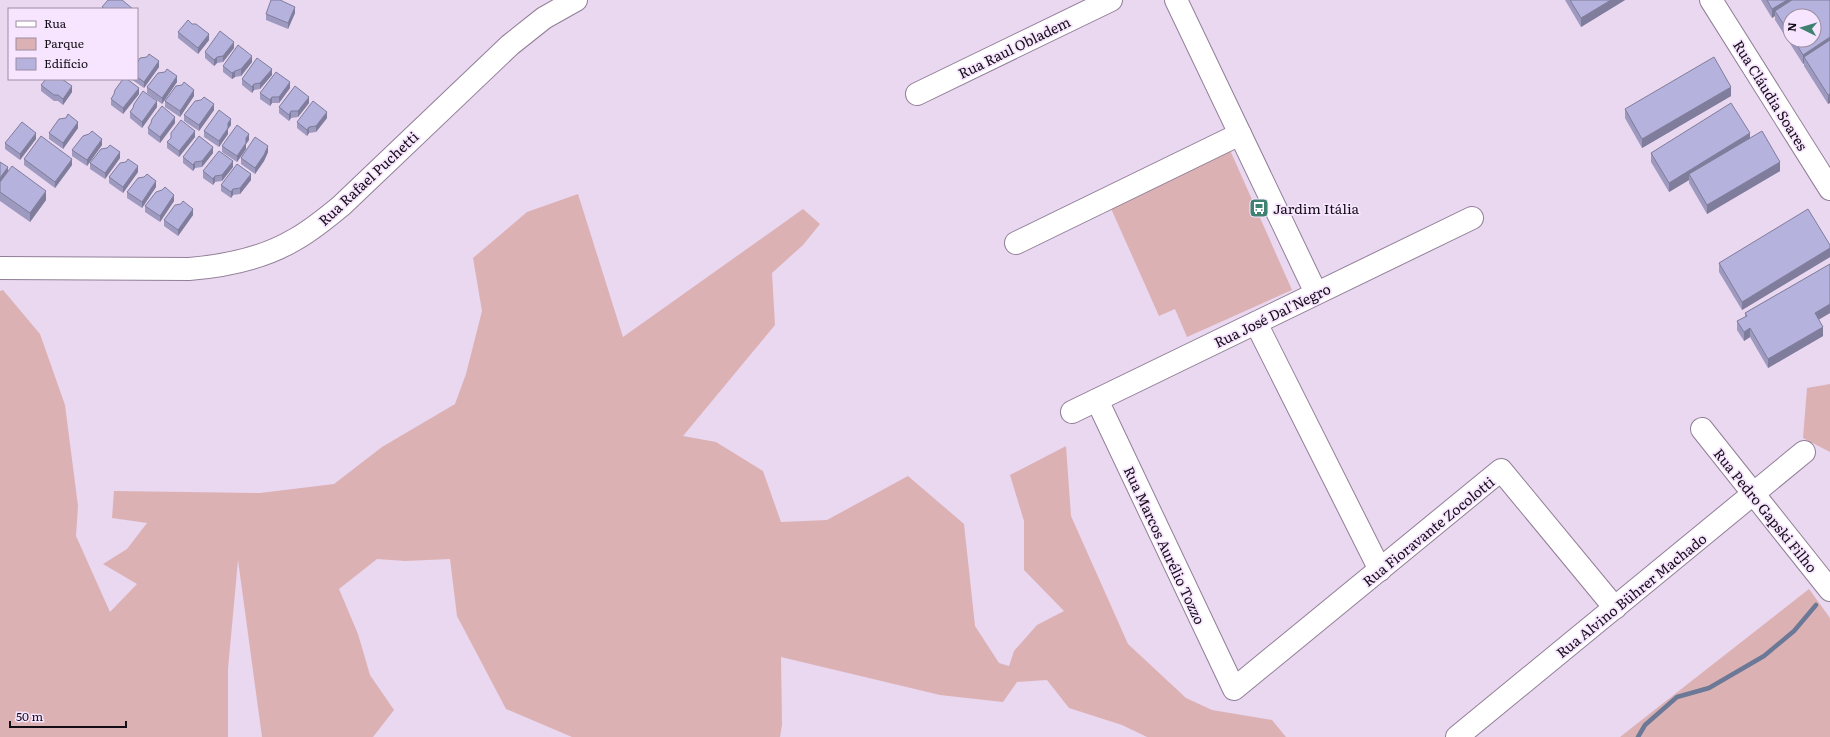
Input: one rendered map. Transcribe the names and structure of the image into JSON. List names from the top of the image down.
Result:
{
  "streets": {
    "street": [
      "Rua Raul Obladem",
      "Rua Cláudia Soares",
      "Rua Rafael Puchetti",
      "Rua José Dal'Negro",
      "Rua Pedro Gapski Filho",
      "Rua Fioravante Zocolotti",
      "Rua Marcos Aurélio Tozzo",
      "Rua Alvino Bührer Machado"
    ]
  },
  "crossings": [
    ["Rua José Dal'Negro", "Rua Marcos Aurélio Tozzo"],
    ["Rua Pedro Gapski Filho", "Rua Alvino Bührer Machado"],
    ["Rua Fioravante Zocolotti", "Rua Marcos Aurélio Tozzo"],
    ["Rua Fioravante Zocolotti", "Rua Alvino Bührer Machado"]
  ],
  "places": {
    "bus stop": ["Jardim Itália"]
  },
  "legend": ["Rua", "Parque", "Edifício"],
  "scale_bar": "50 m",
  "north": "left"
}
